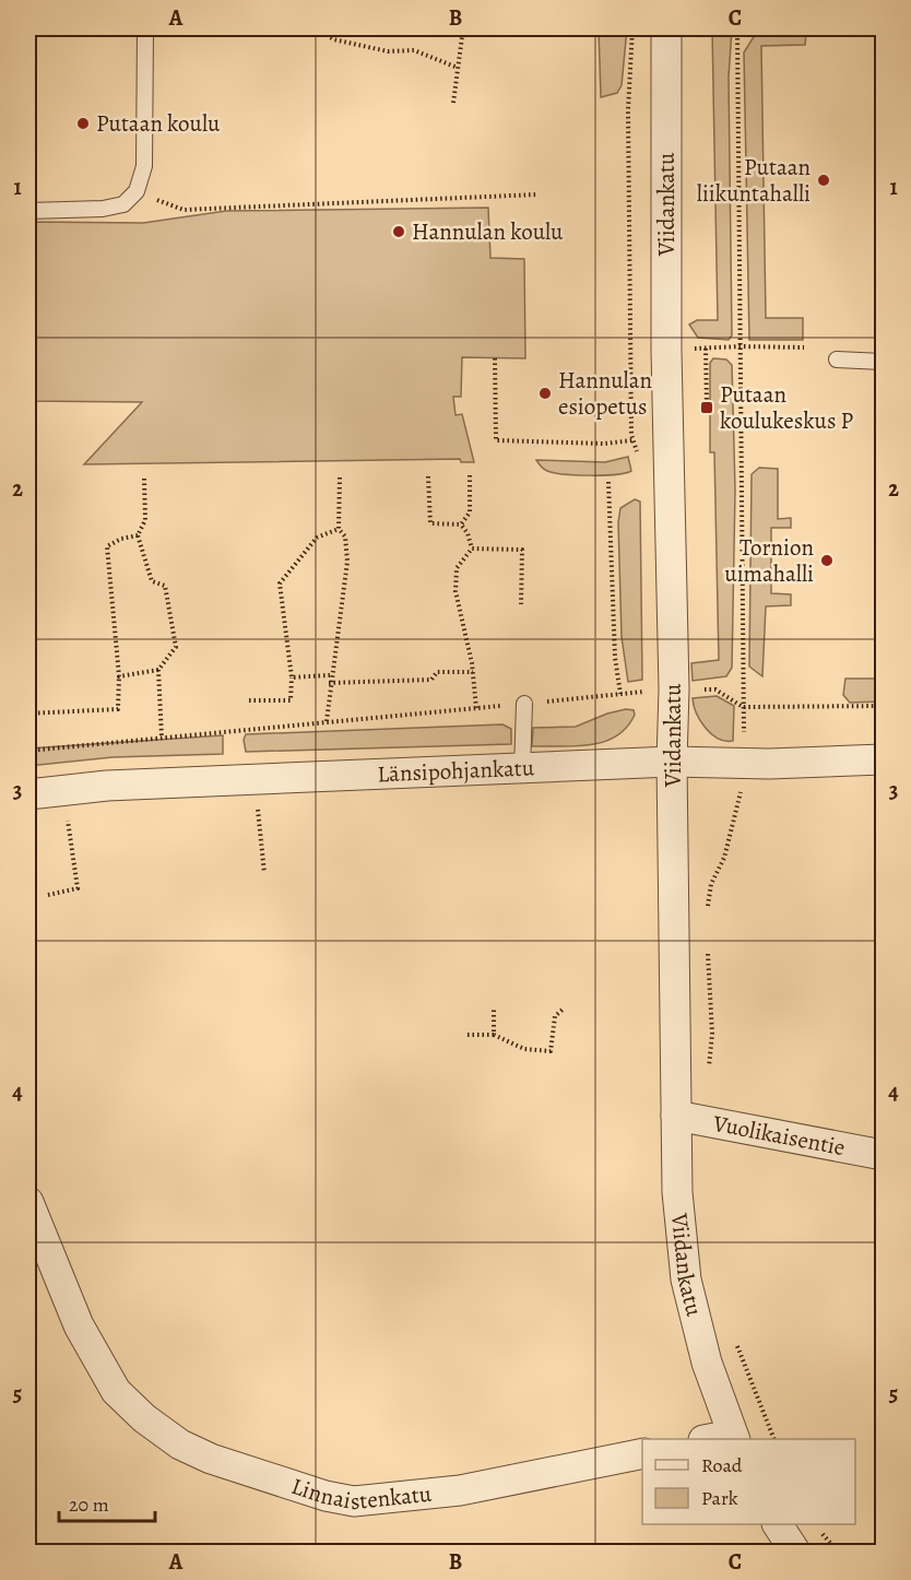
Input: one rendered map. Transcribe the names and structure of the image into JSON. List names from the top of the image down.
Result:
{
  "streets": {
    "street": [
      "Viidankatu",
      "Länsipohjankatu",
      "Vuolikaisentie",
      "Linnaistenkatu"
    ]
  },
  "crossings": [
    ["Viidankatu", "Länsipohjankatu"],
    ["Viidankatu", "Vuolikaisentie"]
  ],
  "places": {
    "other": [
      "Putaan koulu",
      "Putaan liikuntahalli",
      "Hannulan koulu",
      "Hannulan esiopetus",
      "Tornion uimahalli"
    ],
    "transit": ["Putaan koulukeskus P"]
  },
  "legend": ["Road", "Park"],
  "scale_bar": "20 m",
  "grid": {
    "columns": ["A", "B", "C"],
    "rows": [
      "1",
      "2",
      "3",
      "4",
      "5"
    ]
  }
}
